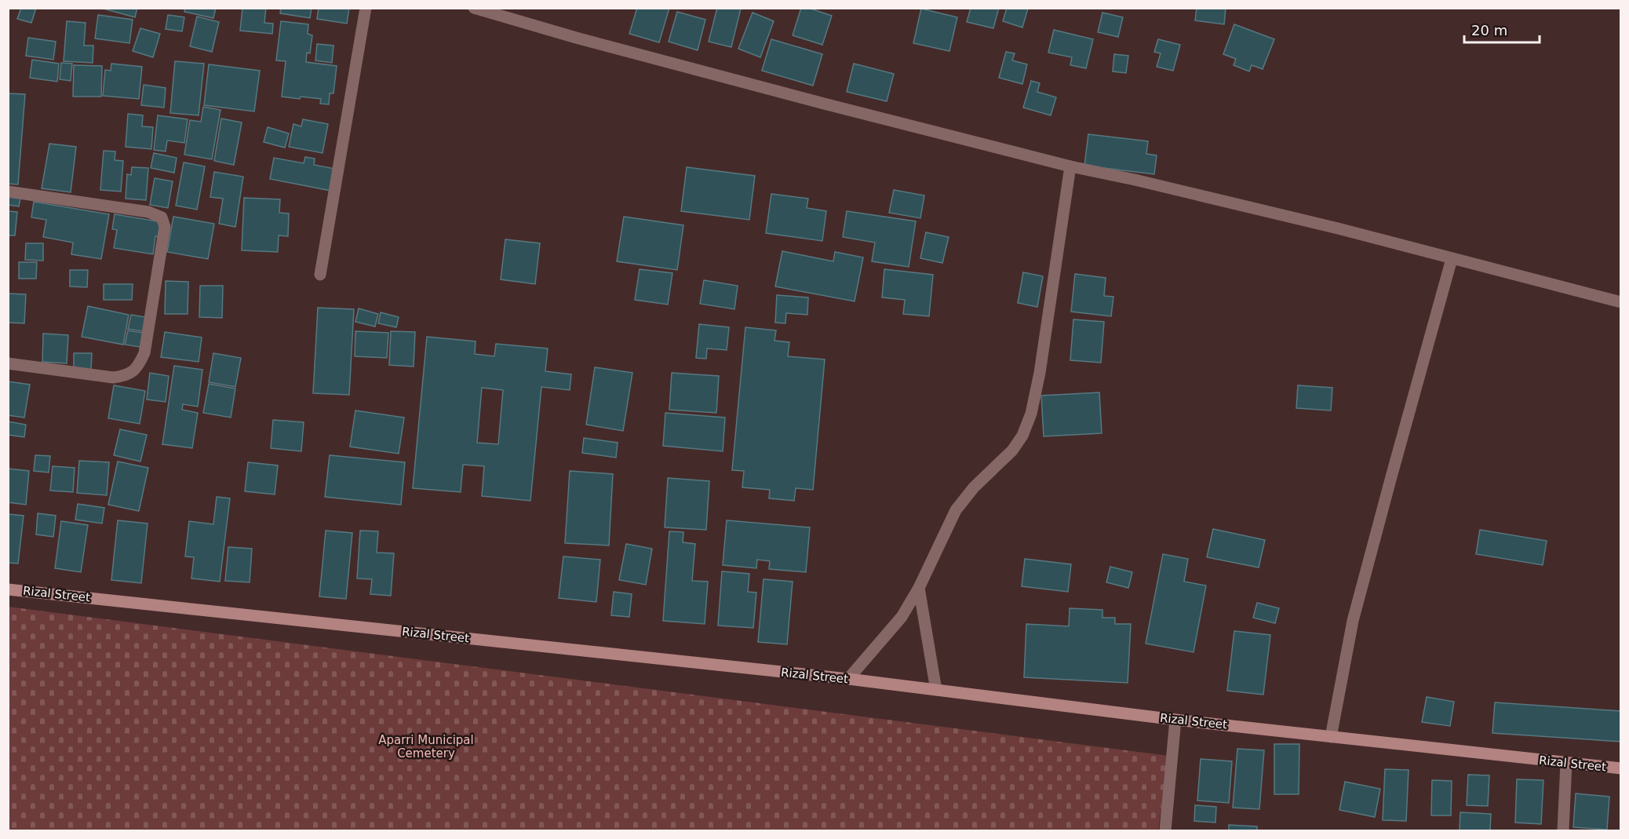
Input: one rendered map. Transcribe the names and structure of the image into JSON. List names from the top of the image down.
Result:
{
  "streets": {
    "main road": ["Rizal Street"]
  },
  "parks": ["Aparri Municipal Cemetery"],
  "scale_bar": "20 m"
}
